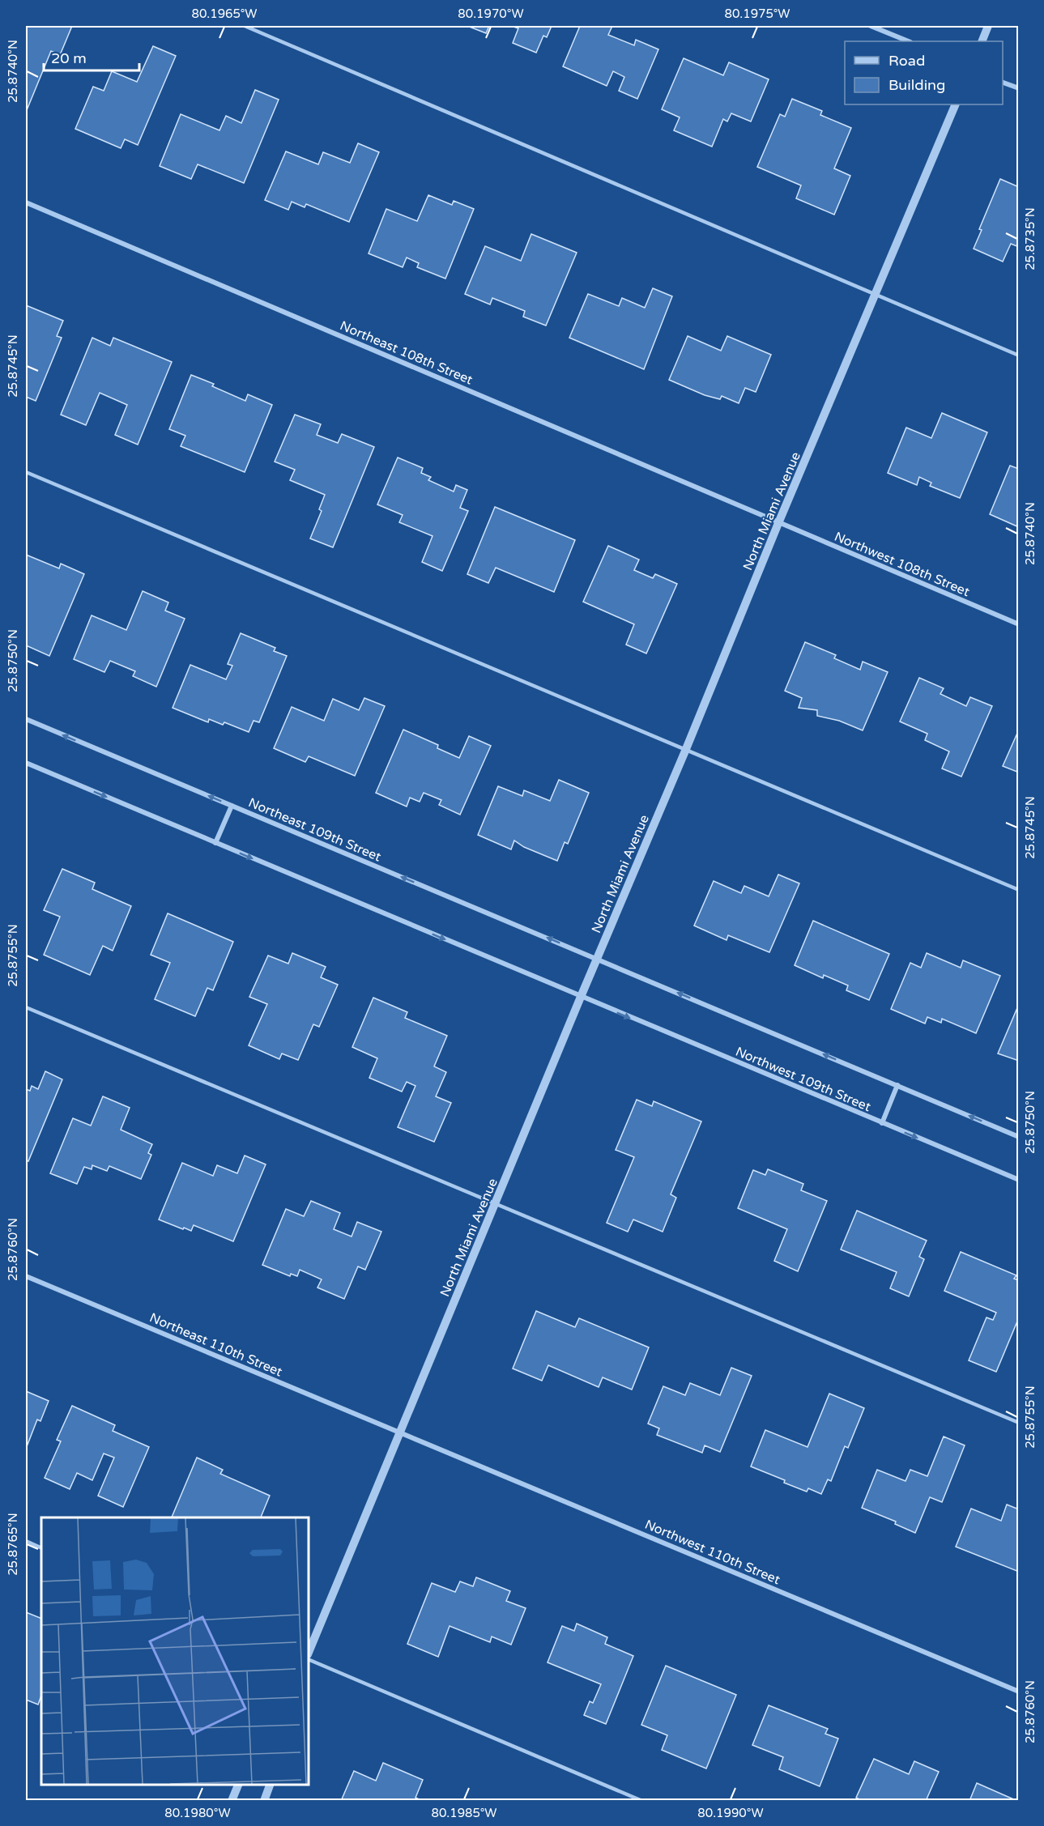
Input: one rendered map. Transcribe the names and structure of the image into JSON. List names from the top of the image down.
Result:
{
  "streets": {
    "street": [
      "Northeast 108th Street",
      "North Miami Avenue",
      "Northwest 108th Street",
      "Northeast 109th Street",
      "Northwest 109th Street",
      "Northeast 110th Street",
      "Northwest 110th Street"
    ]
  },
  "crossings": [
    ["Northeast 108th Street", "North Miami Avenue"],
    ["Northeast 108th Street", "Northwest 108th Street"],
    ["North Miami Avenue", "Northwest 108th Street"],
    ["North Miami Avenue", "Northeast 109th Street"],
    ["North Miami Avenue", "Northwest 109th Street"],
    ["North Miami Avenue", "Northeast 110th Street"],
    ["North Miami Avenue", "Northwest 110th Street"],
    ["Northeast 110th Street", "Northwest 110th Street"]
  ],
  "legend": ["Road", "Building"],
  "scale_bar": "20 m",
  "coordinates": [
    "80.1965°W",
    "80.1970°W",
    "80.1975°W",
    "25.8740°N",
    "25.8735°N",
    "25.8745°N",
    "25.8750°N",
    "25.8755°N",
    "25.8760°N",
    "25.8765°N",
    "80.1980°W",
    "80.1985°W",
    "80.1990°W"
  ]
}
